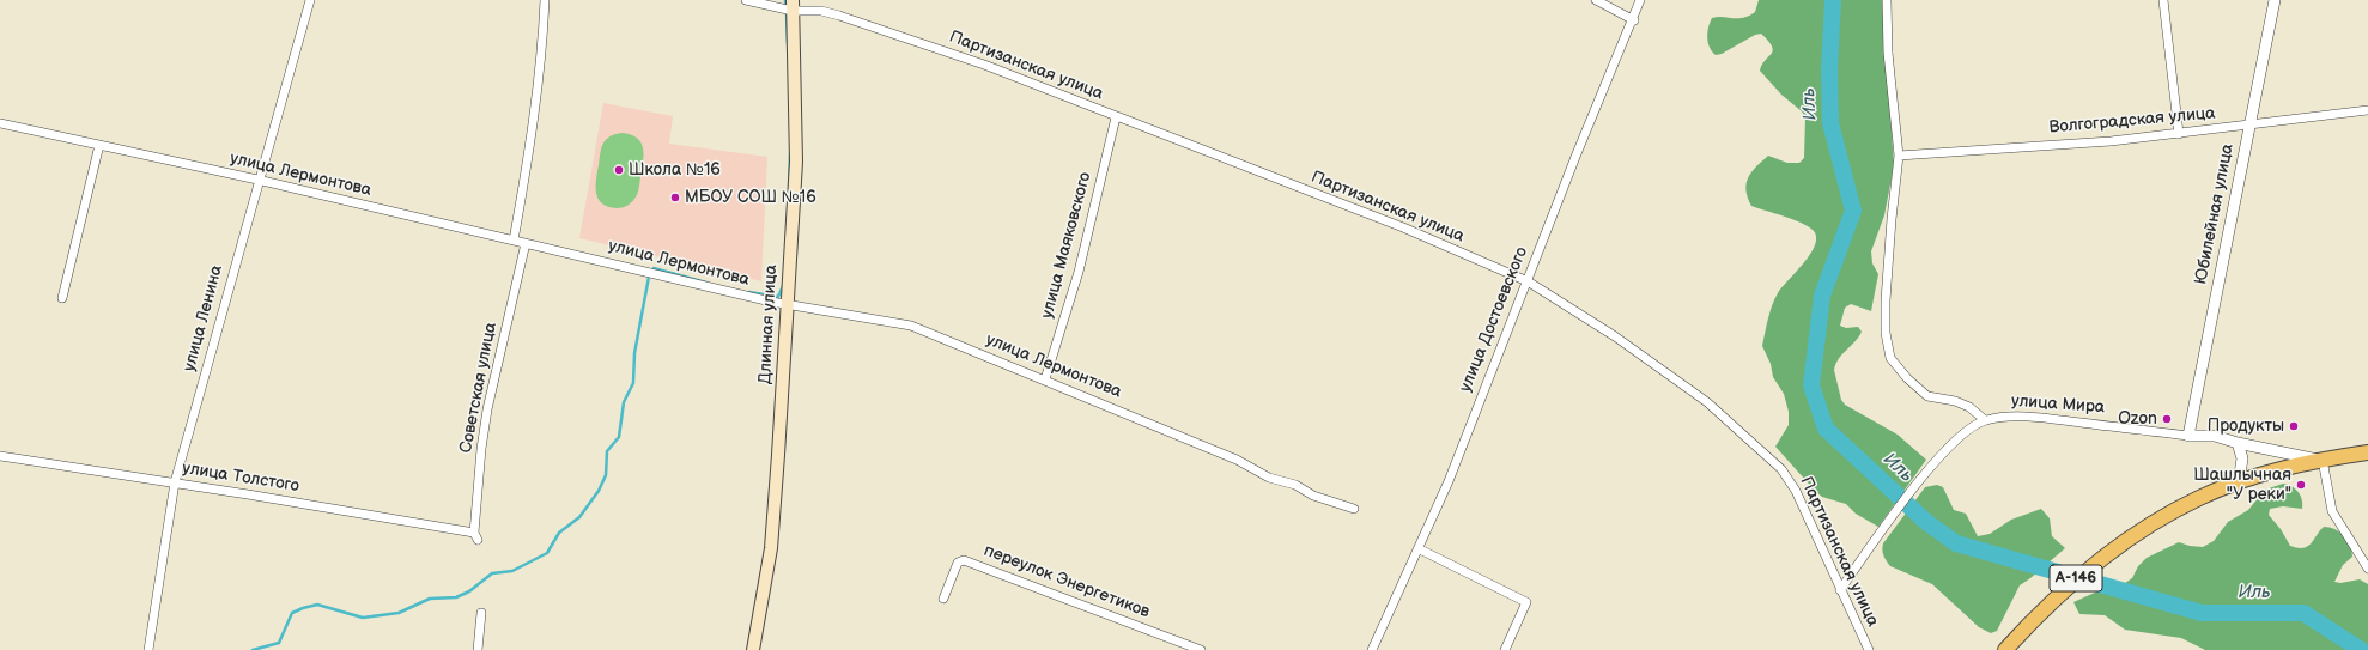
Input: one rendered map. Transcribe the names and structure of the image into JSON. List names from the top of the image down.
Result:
{
  "streets": {
    "highway": ["улица Мира", "А-146"],
    "main road": ["Длинная улица"],
    "street": [
      "Партизанская улица",
      "Волгоградская улица",
      "улица Лермонтова",
      "Юбилейная улица",
      "улица Маяковского",
      "улица Ленина",
      "улица Достоевского",
      "Советская улица",
      "улица Толстого",
      "переулок Энергетиков"
    ]
  },
  "crossings": [
    ["Партизанская улица", "улица Маяковского"],
    ["Партизанская улица", "улица Достоевского"],
    ["Партизанская улица", "Длинная улица"],
    ["Партизанская улица", "улица Мира"],
    ["Волгоградская улица", "Юбилейная улица"],
    ["улица Лермонтова", "улица Маяковского"],
    ["улица Лермонтова", "улица Ленина"],
    ["улица Лермонтова", "Длинная улица"],
    ["улица Лермонтова", "Советская улица"],
    ["Юбилейная улица", "улица Мира"],
    ["улица Ленина", "улица Толстого"],
    ["Советская улица", "улица Толстого"]
  ],
  "water": ["Иль"],
  "places": [
    "Школа №16",
    "МБОУ СОШ №16",
    "Ozon",
    "Продукты",
    "Шашлычная \"У реки\""
  ]
}
